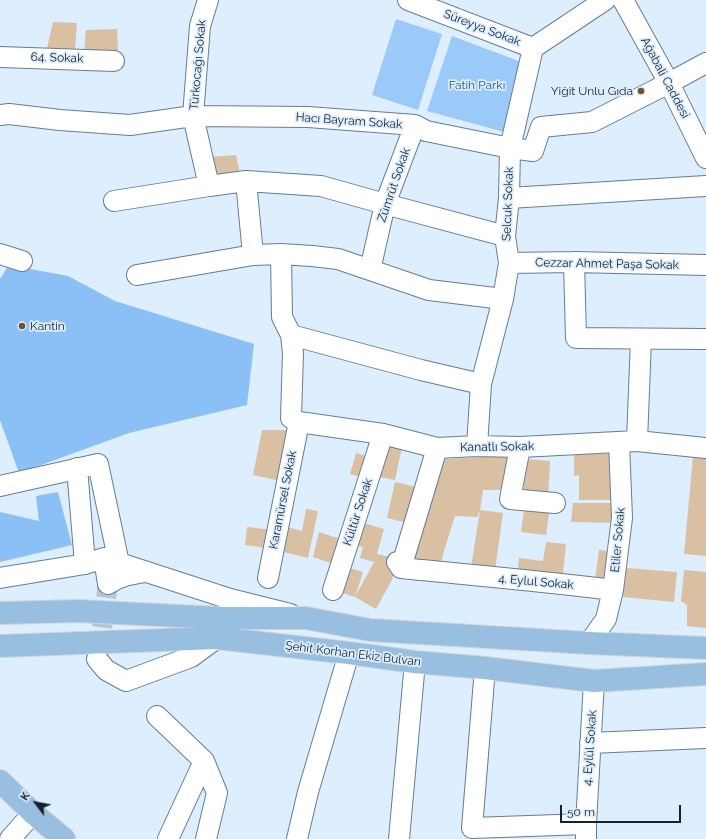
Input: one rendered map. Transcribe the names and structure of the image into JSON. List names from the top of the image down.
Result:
{
  "streets": {
    "main road": ["Şehit Korhan Ekiz Bulvarı"],
    "street": [
      "Süreyya Sokak",
      "64. Sokak",
      "Türkocağı Sokak",
      "Ağabali Caddesi",
      "Hacı Bayram Sokak",
      "Zümrüt Sokak",
      "Selcuk Sokak",
      "Cezzar Ahmet Paşa Sokak",
      "Kanatlı Sokak",
      "Karamürsel Sokak",
      "Kültür Sokak",
      "Etiler Sokak",
      "4. Eylul Sokak",
      "4. Eylül Sokak"
    ]
  },
  "crossings": [
    ["Süreyya Sokak", "Selcuk Sokak"],
    ["Türkocağı Sokak", "Hacı Bayram Sokak"],
    ["Ağabali Caddesi", "Hacı Bayram Sokak"],
    ["Hacı Bayram Sokak", "Zümrüt Sokak"],
    ["Hacı Bayram Sokak", "Selcuk Sokak"],
    ["Selcuk Sokak", "Cezzar Ahmet Paşa Sokak"],
    ["Selcuk Sokak", "Kanatlı Sokak"],
    ["Kanatlı Sokak", "Karamürsel Sokak"],
    ["Kanatlı Sokak", "Kültür Sokak"],
    ["Kanatlı Sokak", "Etiler Sokak"],
    ["Kanatlı Sokak", "4. Eylul Sokak"],
    ["Etiler Sokak", "4. Eylul Sokak"],
    ["Şehit Korhan Ekiz Bulvarı", "4. Eylül Sokak"]
  ],
  "parks": ["Fatih Parkı"],
  "places": ["Yiğit Unlu Gıda", "Kantin"],
  "scale_bar": "50 m",
  "north": "top left"
}
